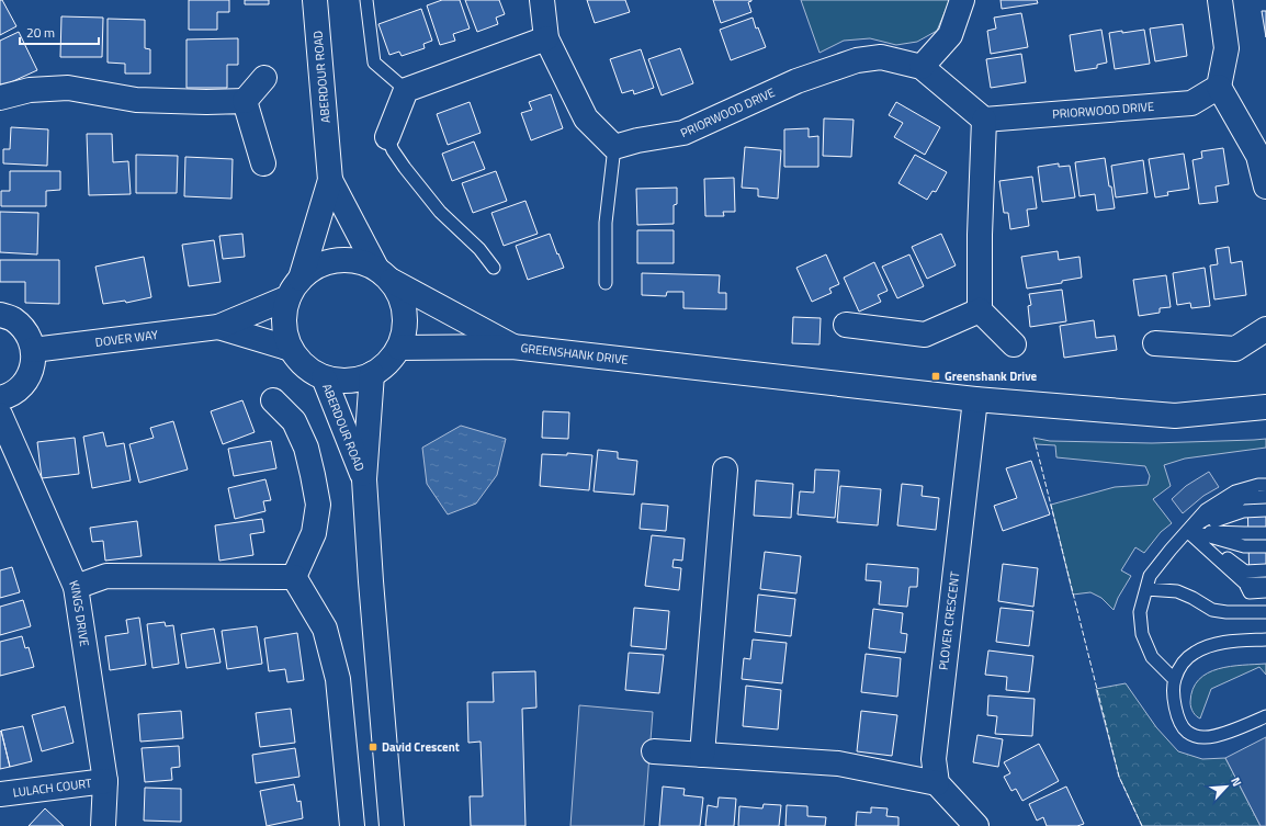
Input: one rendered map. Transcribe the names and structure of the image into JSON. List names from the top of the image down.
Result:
{
  "streets": {
    "street": [
      "ABERDOUR ROAD",
      "PRIORWOOD DRIVE",
      "DOVER WAY",
      "GREENSHANK DRIVE",
      "KINGS DRIVE",
      "PLOVER CRESCENT",
      "LULACH COURT"
    ]
  },
  "crossings": [
    ["GREENSHANK DRIVE", "PLOVER CRESCENT"],
    ["KINGS DRIVE", "LULACH COURT"]
  ],
  "places": {
    "transit": ["Greenshank Drive", "David Crescent"]
  },
  "scale_bar": "20 m",
  "north": "top right"
}
